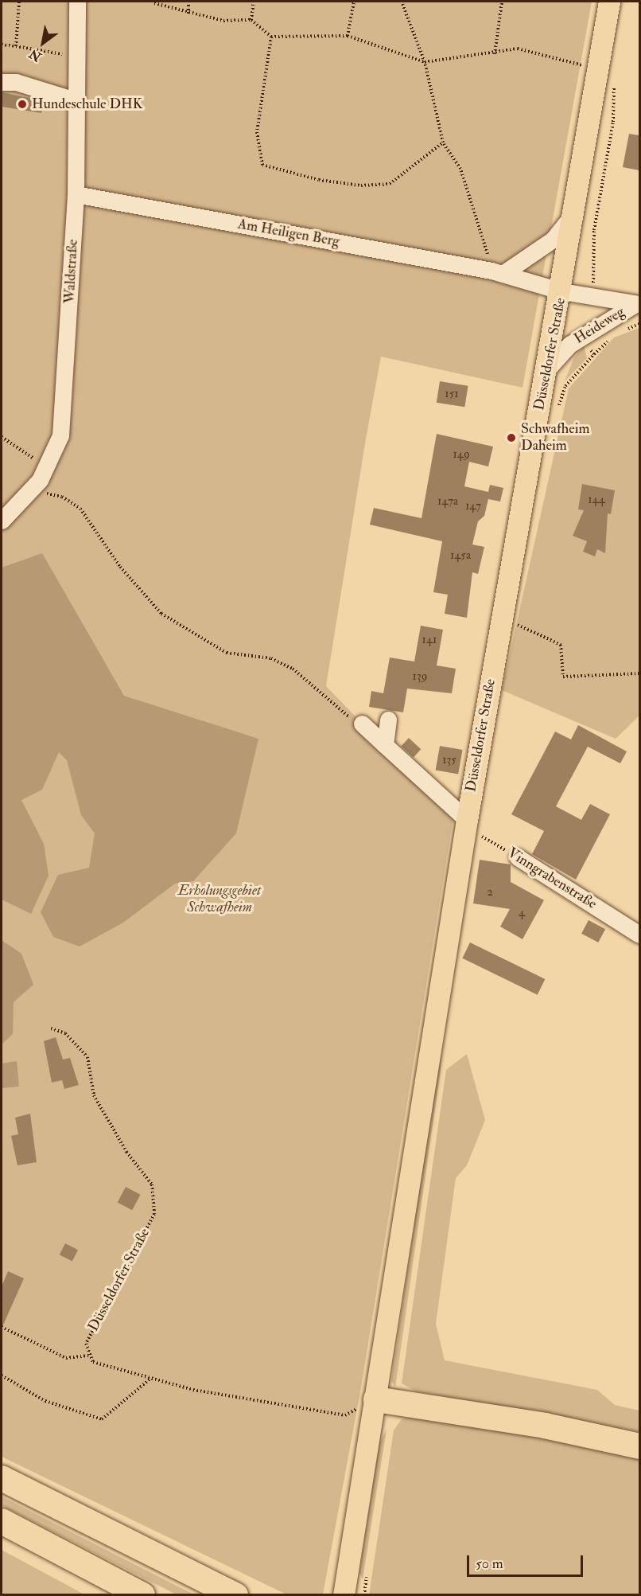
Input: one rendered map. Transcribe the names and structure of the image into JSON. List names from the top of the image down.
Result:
{
  "streets": {
    "main road": ["Düsseldorfer Straße"],
    "street": [
      "Am Heiligen Berg",
      "Waldstraße",
      "Heideweg",
      "Vinngrabenstraße"
    ]
  },
  "crossings": [
    ["Am Heiligen Berg", "Waldstraße"],
    ["Am Heiligen Berg", "Heideweg"],
    ["Am Heiligen Berg", "Düsseldorfer Straße"],
    ["Heideweg", "Düsseldorfer Straße"],
    ["Düsseldorfer Straße", "Vinngrabenstraße"]
  ],
  "parks": ["Erholungsgebiet Schwafheim"],
  "places": ["Hundeschule DHK", "Schwafheim Daheim"],
  "house_numbers": [
    "151",
    "149",
    "144",
    "147a",
    "147",
    "145a",
    "141",
    "139",
    "135",
    "2",
    "4"
  ],
  "scale_bar": "50 m",
  "north": "bottom left"
}
